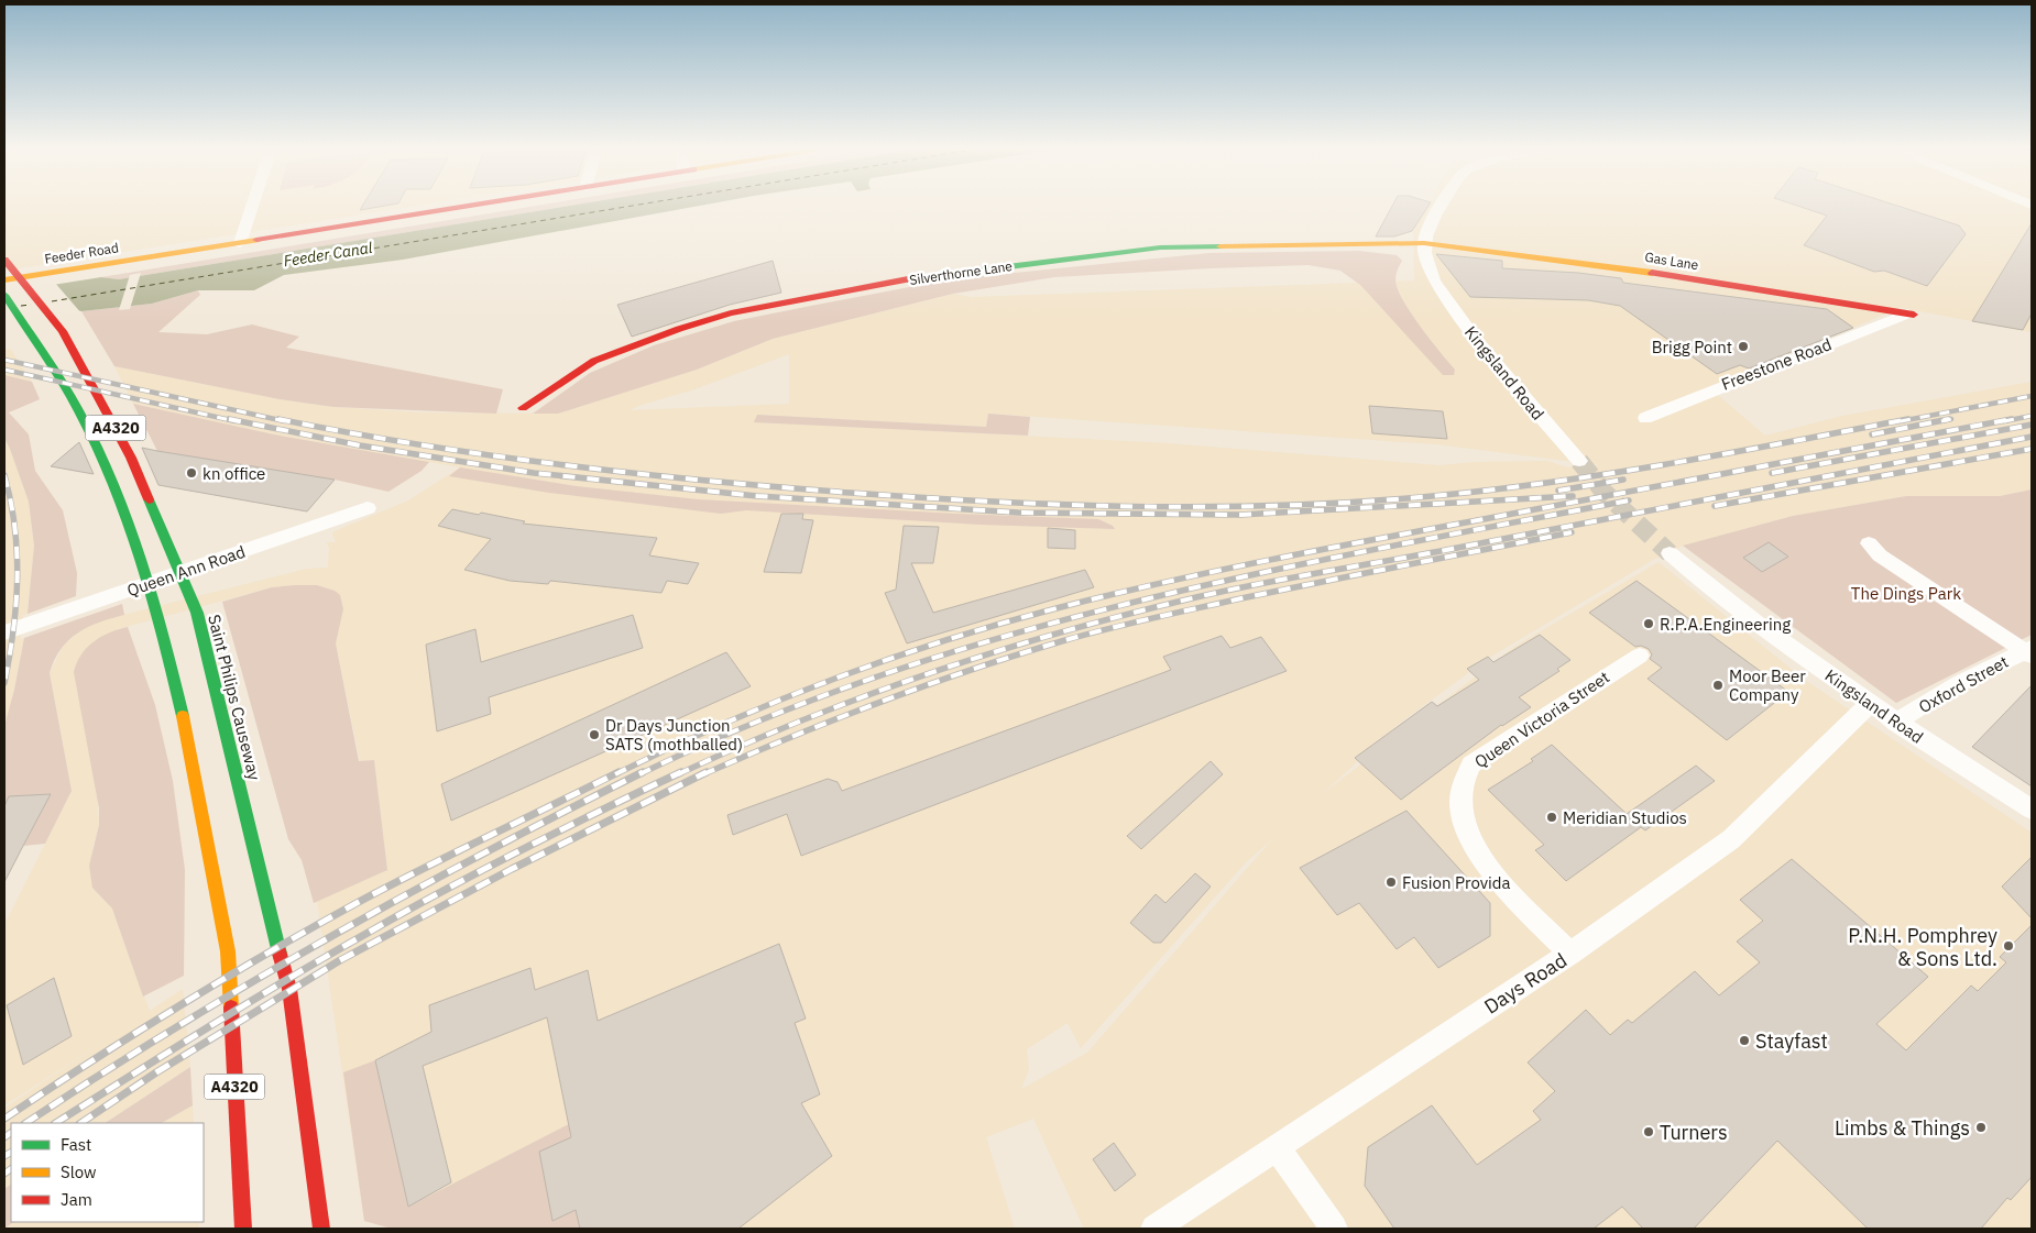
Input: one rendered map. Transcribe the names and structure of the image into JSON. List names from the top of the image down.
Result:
{
  "streets": {
    "street": [
      "Feeder Road",
      "Gas Lane",
      "Silverthorne Lane",
      "Freestone Road",
      "Kingsland Road",
      "A4320",
      "Queen Ann Road",
      "Oxford Street",
      "Saint Philips Causeway",
      "Queen Victoria Street",
      "Days Road"
    ]
  },
  "crossings": [
    ["Gas Lane", "Silverthorne Lane"],
    ["Gas Lane", "Freestone Road"],
    ["Gas Lane", "Kingsland Road"],
    ["Silverthorne Lane", "Kingsland Road"],
    ["Kingsland Road", "Oxford Street"],
    ["Kingsland Road", "Days Road"],
    ["Queen Victoria Street", "Days Road"]
  ],
  "water": ["Feeder Canal"],
  "parks": ["The Dings Park"],
  "places": [
    "Brigg Point",
    "kn office",
    "R.P.A.Engineering",
    "Moor Beer Company",
    "Dr Days Junction SATS (mothballed)",
    "Meridian Studios",
    "Fusion Provida",
    "P.N.H. Pomphrey & Sons Ltd.",
    "Stayfast",
    "Limbs & Things",
    "Turners"
  ],
  "legend": ["Fast", "Slow", "Jam"]
}
